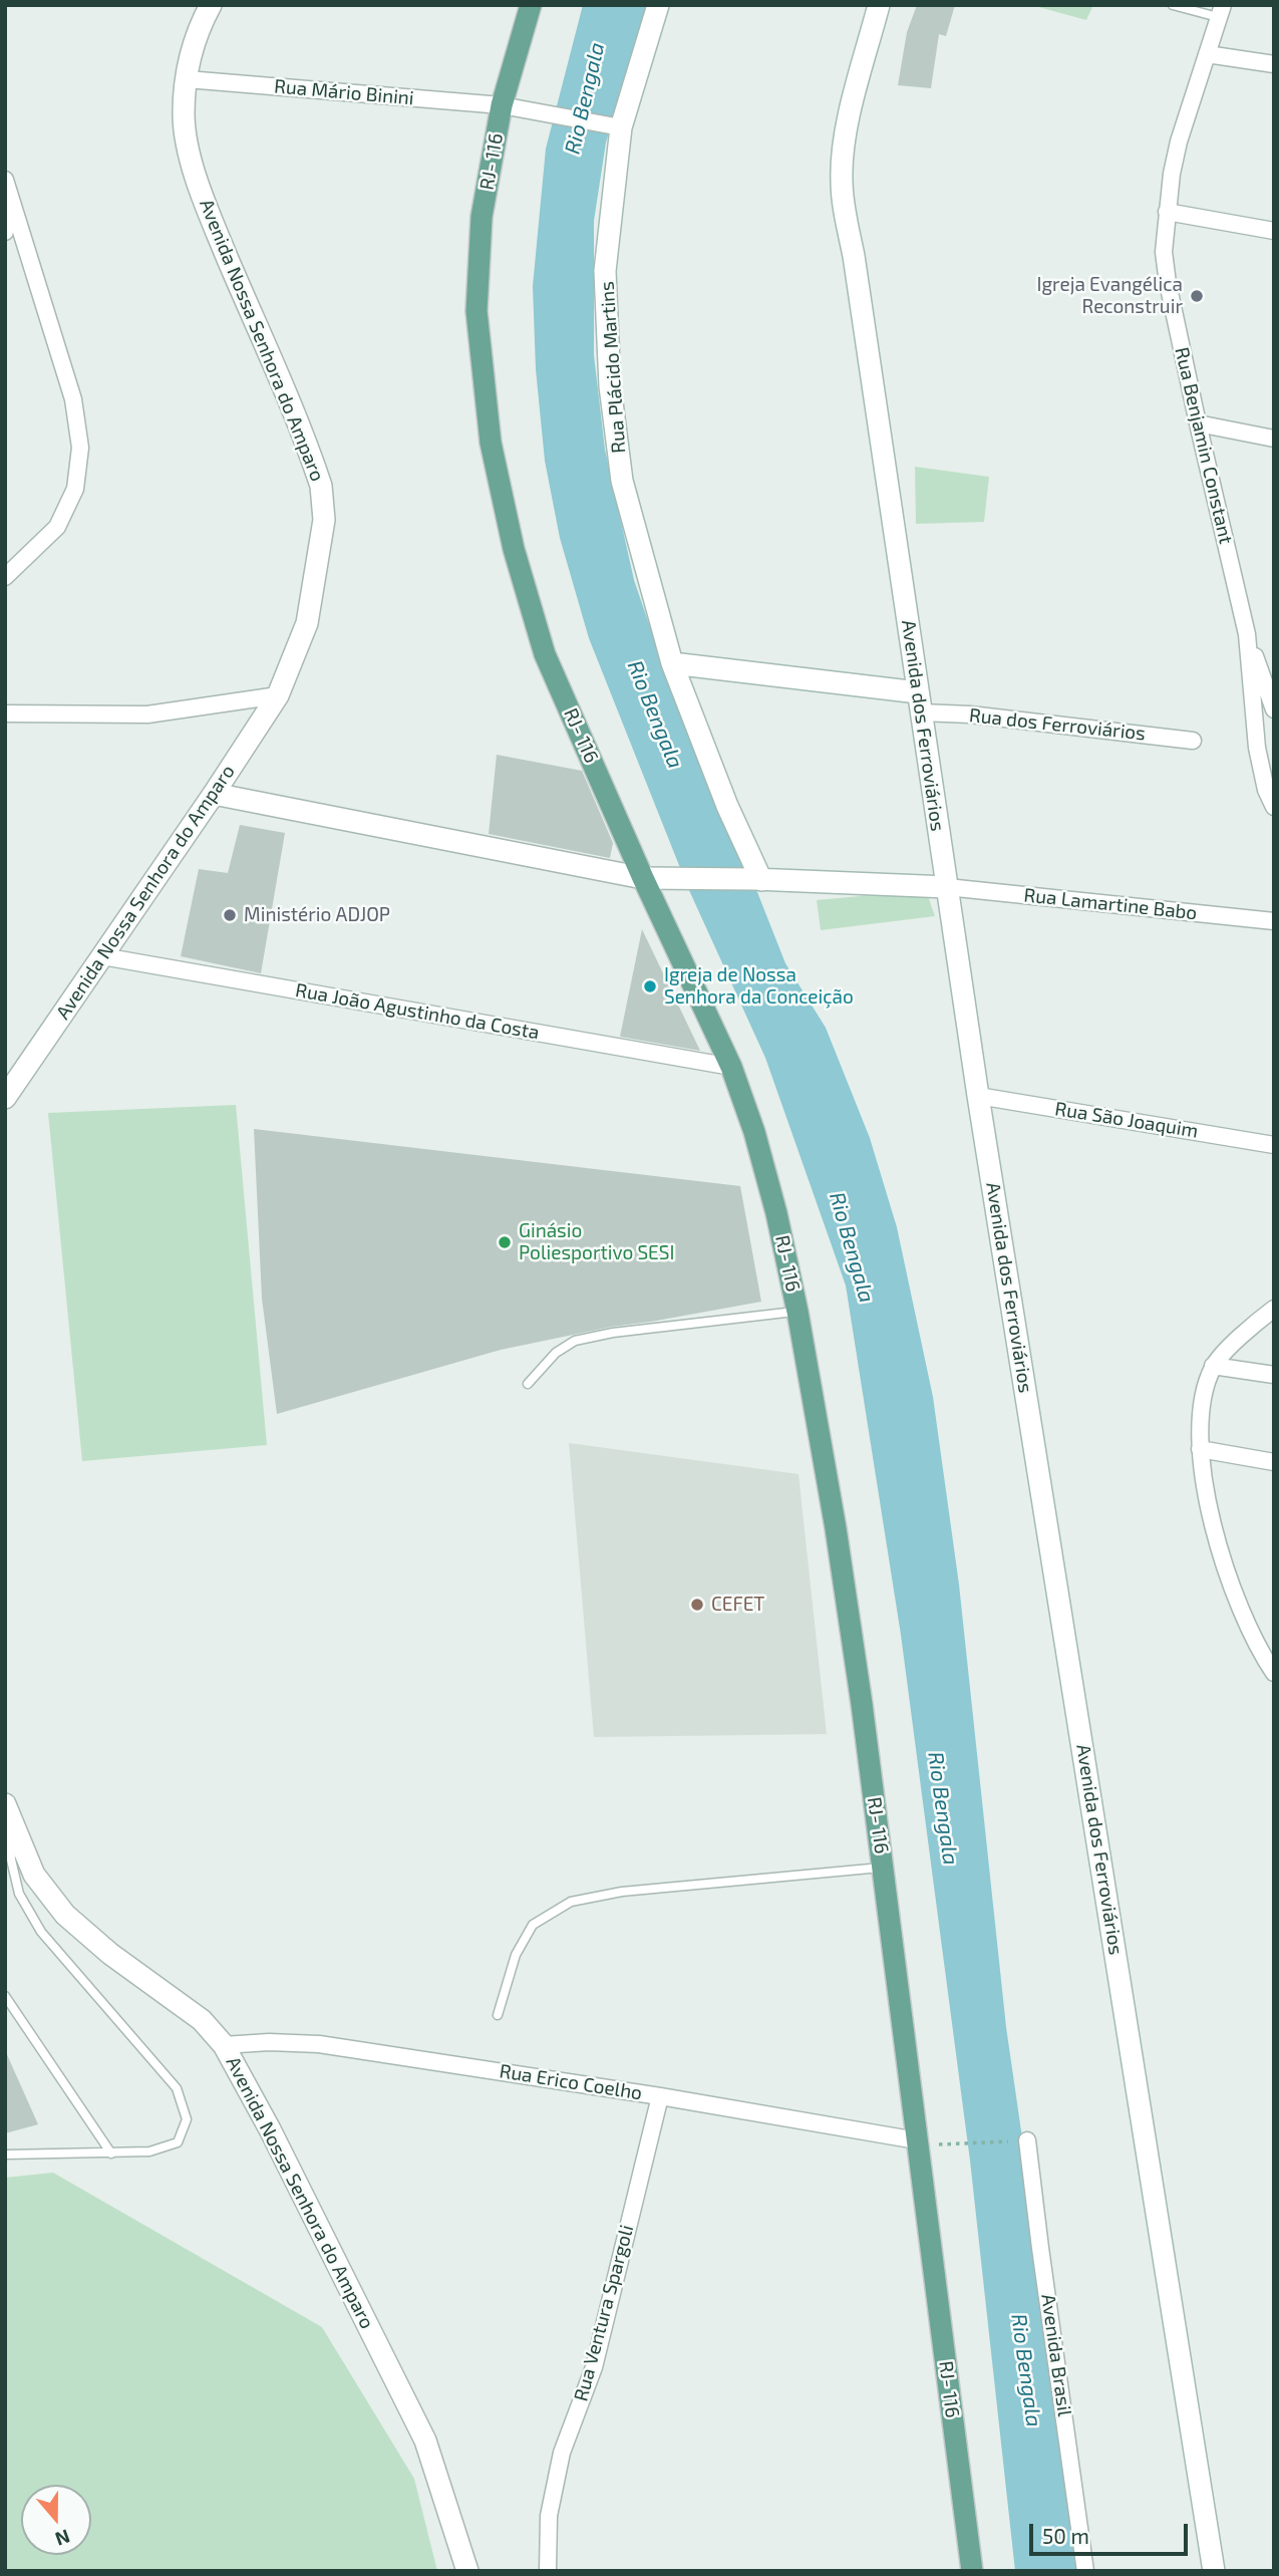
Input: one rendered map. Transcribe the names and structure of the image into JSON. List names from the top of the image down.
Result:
{
  "streets": {
    "main road": [
      "RJ- 116",
      "Avenida Nossa Senhora do Amparo",
      "Rua Plácido Martins",
      "Avenida dos Ferroviários"
    ],
    "street": [
      "Rua Mário Binini",
      "Rua Benjamin Constant",
      "Rua dos Ferroviários",
      "Rua Lamartine Babo",
      "Rua João Agustinho da Costa",
      "Rua São Joaquim",
      "Rua Erico Coelho",
      "Rua Ventura Spargoli",
      "Avenida Brasil"
    ]
  },
  "crossings": [
    ["Rua Mário Binini", "RJ- 116"],
    ["Rua Mário Binini", "Avenida Nossa Senhora do Amparo"],
    ["Rua Mário Binini", "Rua Plácido Martins"],
    ["RJ- 116", "Rua João Agustinho da Costa"],
    ["RJ- 116", "Rua Erico Coelho"],
    ["Avenida Nossa Senhora do Amparo", "Rua João Agustinho da Costa"],
    ["Avenida Nossa Senhora do Amparo", "Rua Erico Coelho"],
    ["Rua dos Ferroviários", "Avenida dos Ferroviários"],
    ["Avenida dos Ferroviários", "Rua Lamartine Babo"],
    ["Avenida dos Ferroviários", "Rua São Joaquim"],
    ["Rua Erico Coelho", "Rua Ventura Spargoli"]
  ],
  "water": ["Rio Bengala"],
  "places": [
    "Igreja Evangélica Reconstruir",
    "Ministério ADJOP",
    "Igreja de Nossa Senhora da Conceição",
    "Ginásio Poliesportivo SESI",
    "CEFET"
  ],
  "scale_bar": "50 m",
  "north": "bottom"
}
